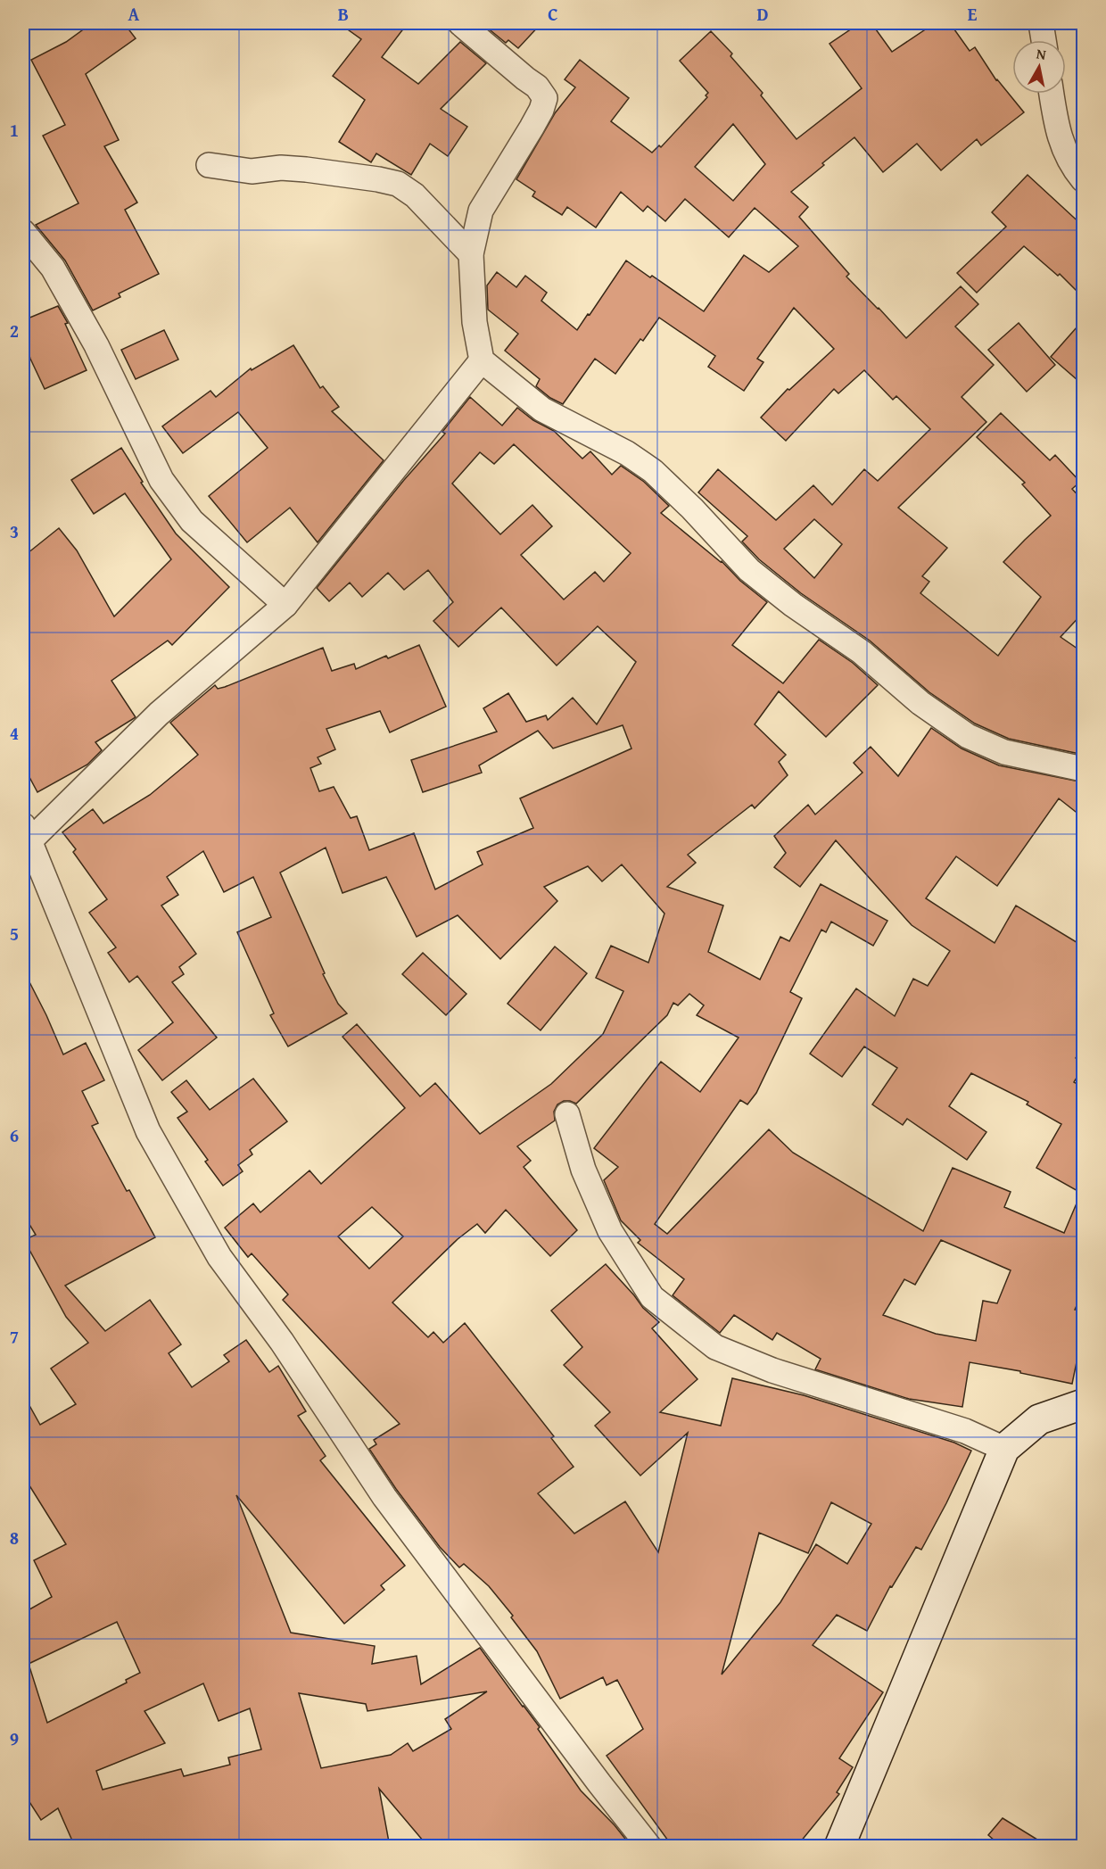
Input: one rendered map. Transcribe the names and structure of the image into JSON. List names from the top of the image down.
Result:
{
  "north": "top",
  "grid": {
    "columns": [
      "A",
      "B",
      "C",
      "D",
      "E"
    ],
    "rows": [
      "1",
      "2",
      "3",
      "4",
      "5",
      "6",
      "7",
      "8",
      "9"
    ]
  }
}
